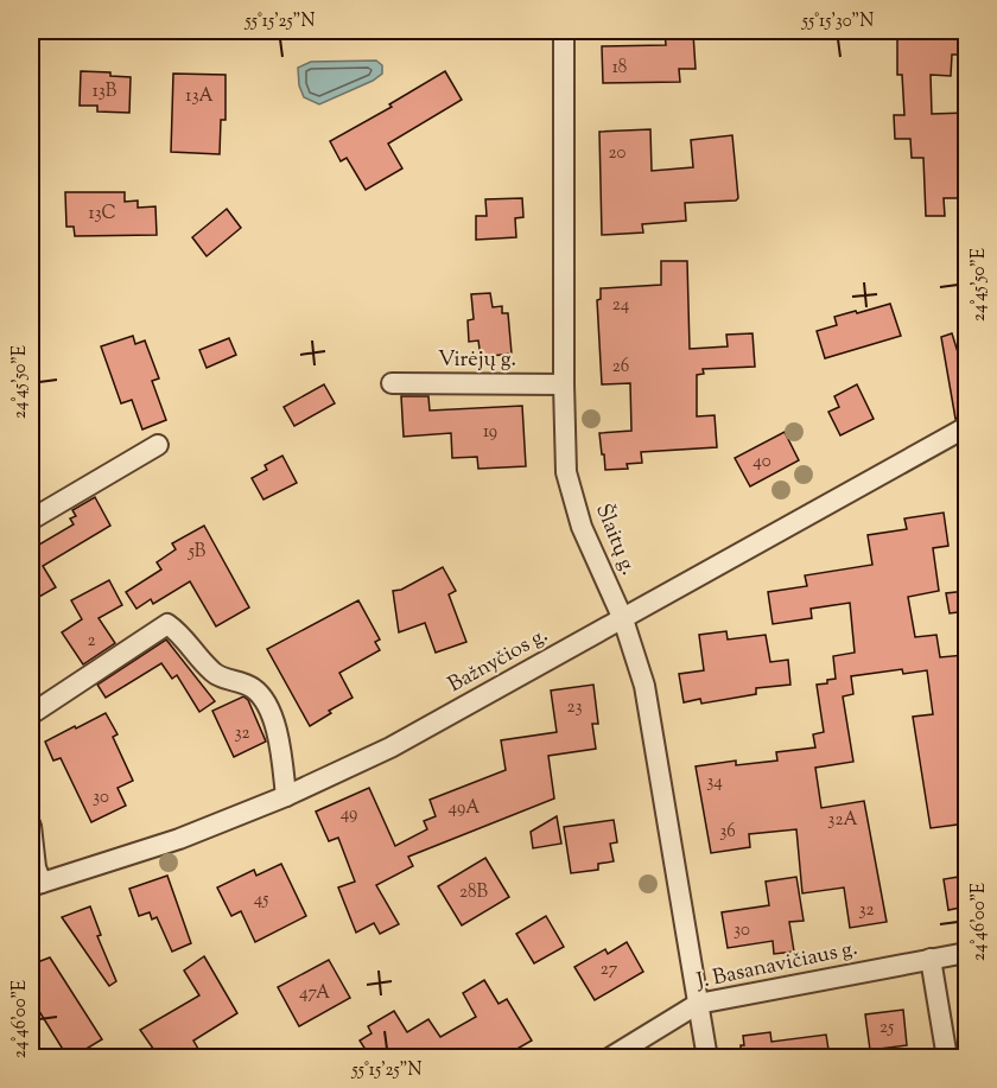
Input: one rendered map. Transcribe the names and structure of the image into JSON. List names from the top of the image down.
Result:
{
  "streets": {
    "street": [
      "Virėjų g.",
      "Šlaitų g.",
      "Bažnyčios g.",
      "J. Basanavičiaus g."
    ]
  },
  "crossings": [
    ["Virėjų g.", "Šlaitų g."],
    ["Šlaitų g.", "Bažnyčios g."],
    ["Šlaitų g.", "J. Basanavičiaus g."]
  ],
  "house_numbers": [
    "18",
    "13B",
    "13A",
    "20",
    "13C",
    "24",
    "26",
    "19",
    "40",
    "5B",
    "2",
    "23",
    "32",
    "34",
    "30",
    "49A",
    "49",
    "32A",
    "36",
    "28B",
    "45",
    "32",
    "30",
    "27",
    "47A",
    "25"
  ],
  "coordinates": [
    "55°15'25\"N",
    "55°15'30\"N",
    "24°45'50\"E",
    "24°46'00\"E"
  ]
}
